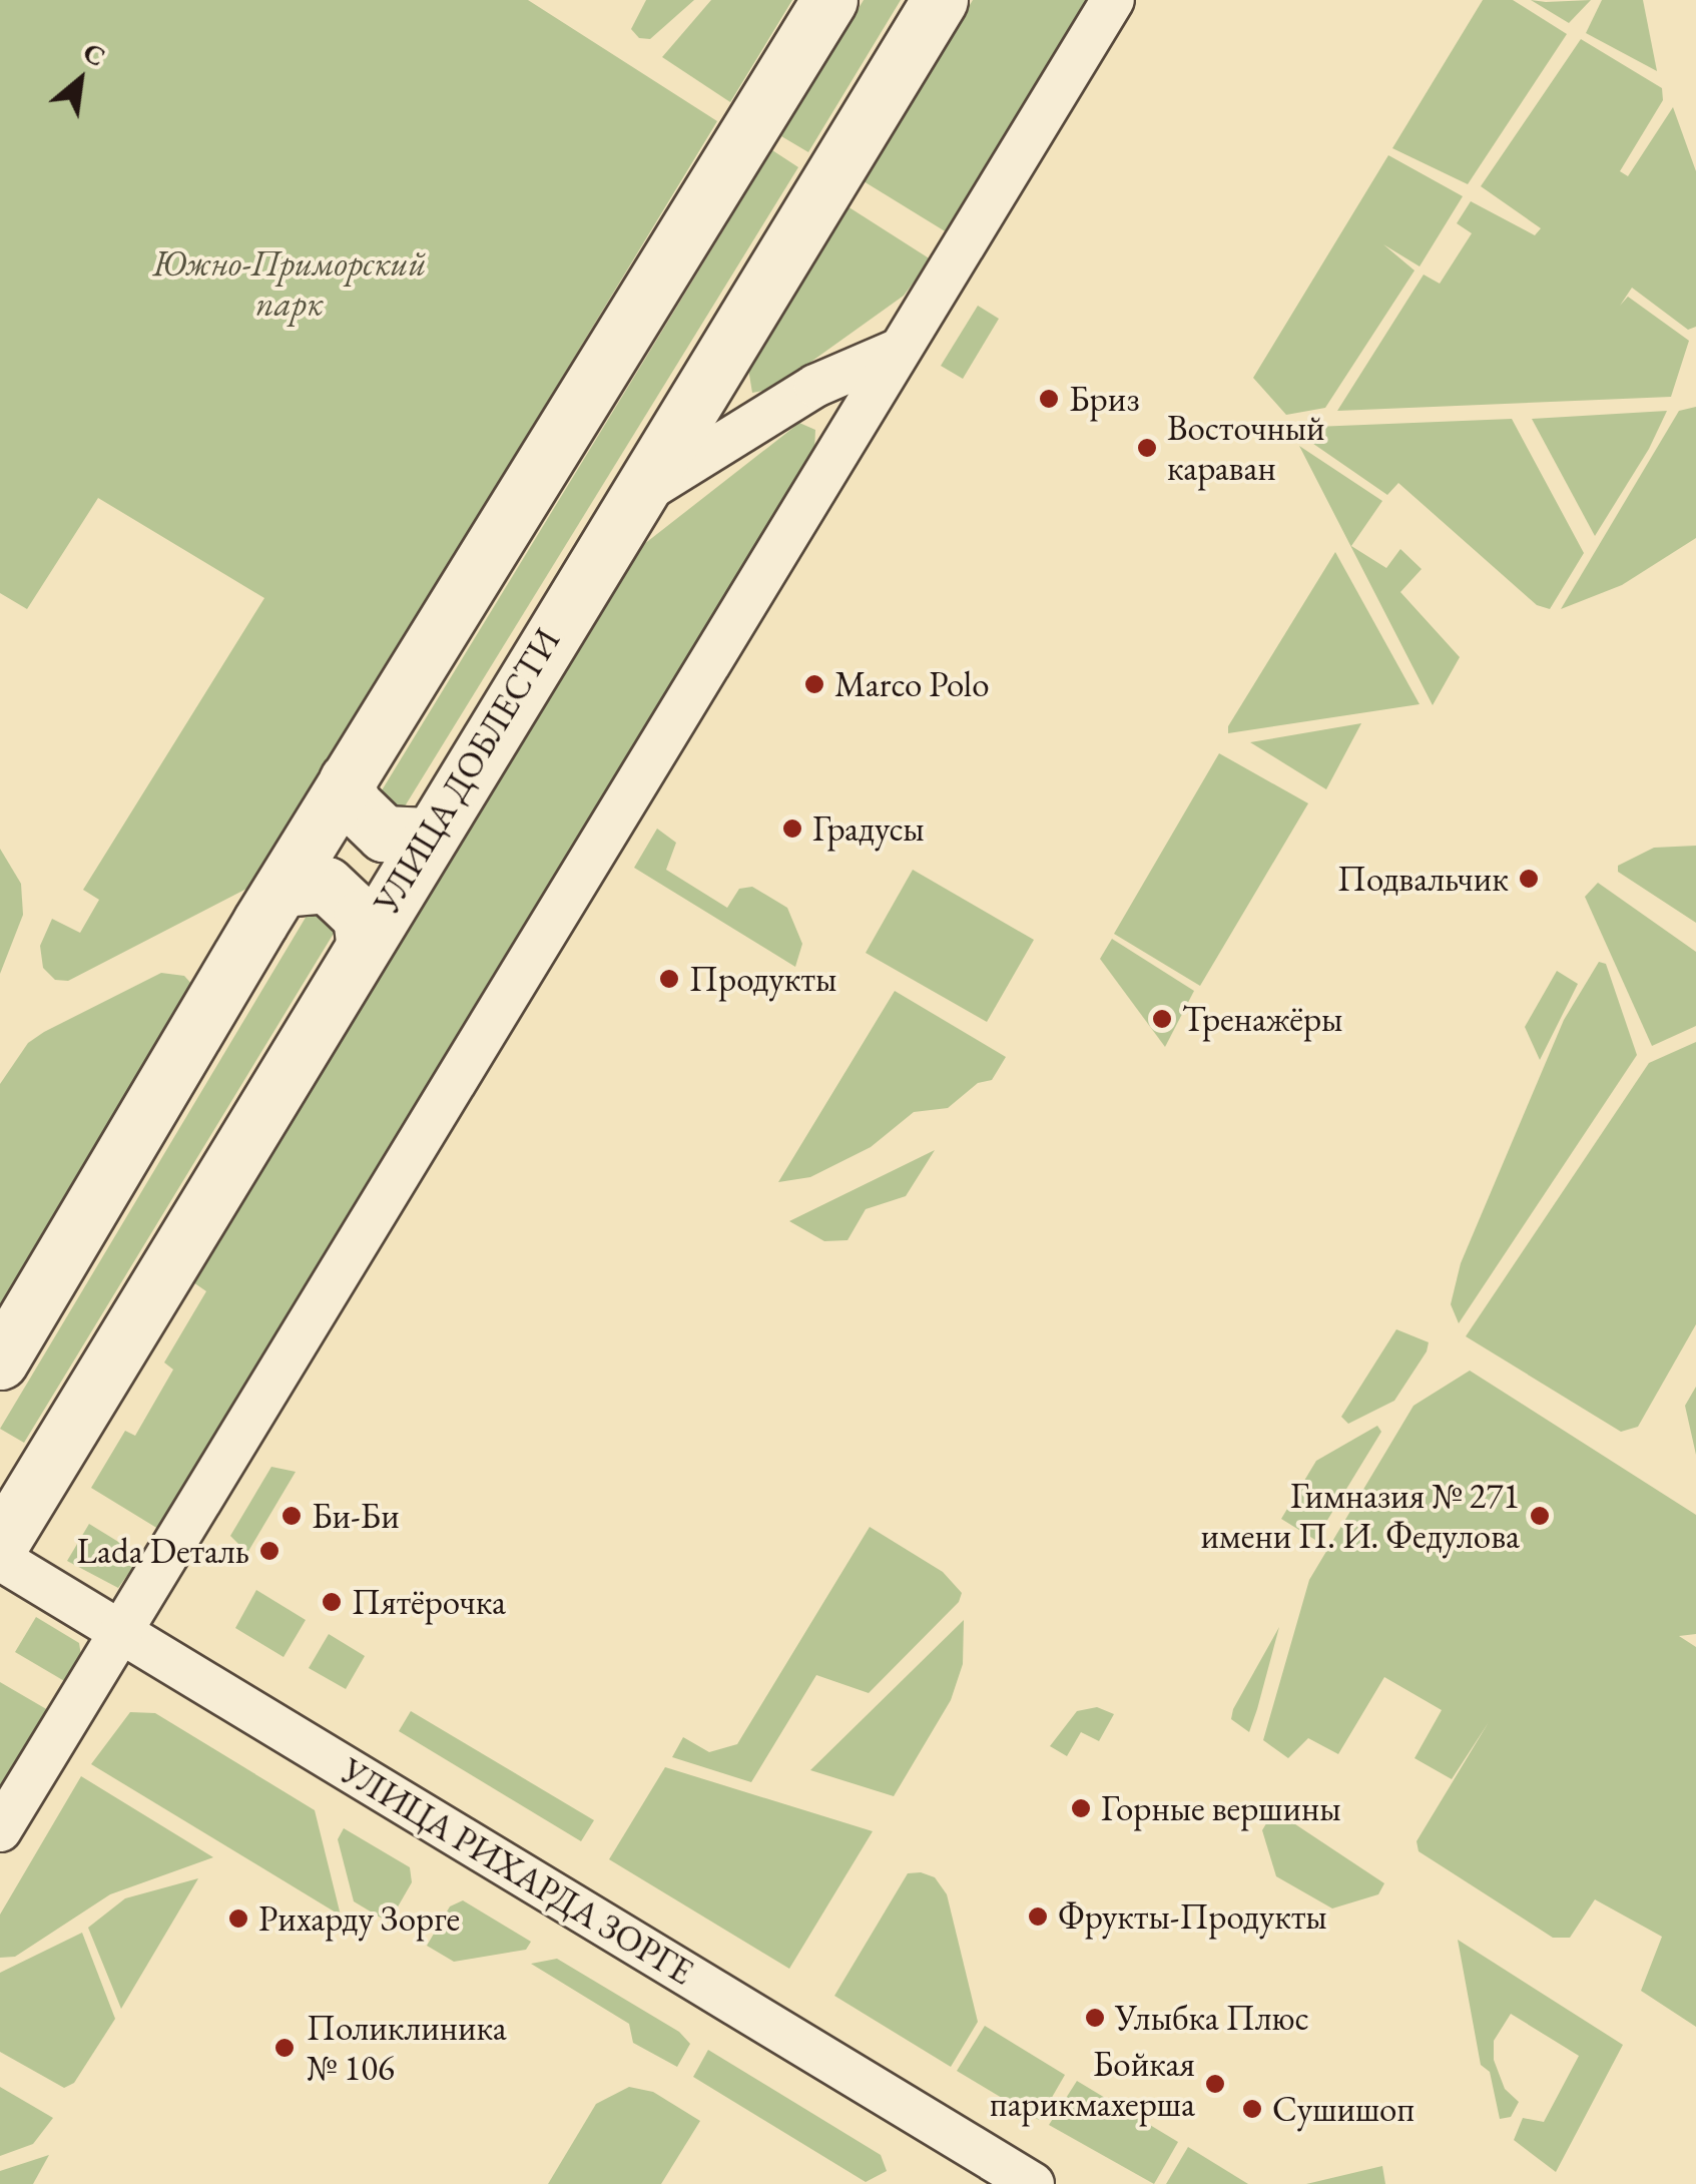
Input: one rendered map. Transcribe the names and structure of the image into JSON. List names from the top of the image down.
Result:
{
  "streets": {
    "main road": ["УЛИЦА ДОБЛЕСТИ"],
    "street": ["УЛИЦА РИХАРДА ЗОРГЕ"]
  },
  "parks": ["Южно-Приморский парк"],
  "places": [
    "Бриз",
    "Восточный караван",
    "Marco Polo",
    "Градусы",
    "Подвальчик",
    "Продукты",
    "Тренажёры",
    "Би-Би",
    "Гимназия № 271 имени П. И. Федулова",
    "Lada Dеталь",
    "Пятёрочка",
    "Горные вершины",
    "Фрукты-Продукты",
    "Рихарду Зорге",
    "Улыбка Плюс",
    "Поликлиника № 106",
    "Бойкая парикмахерша",
    "Сушишоп"
  ],
  "north": "top right"
}
